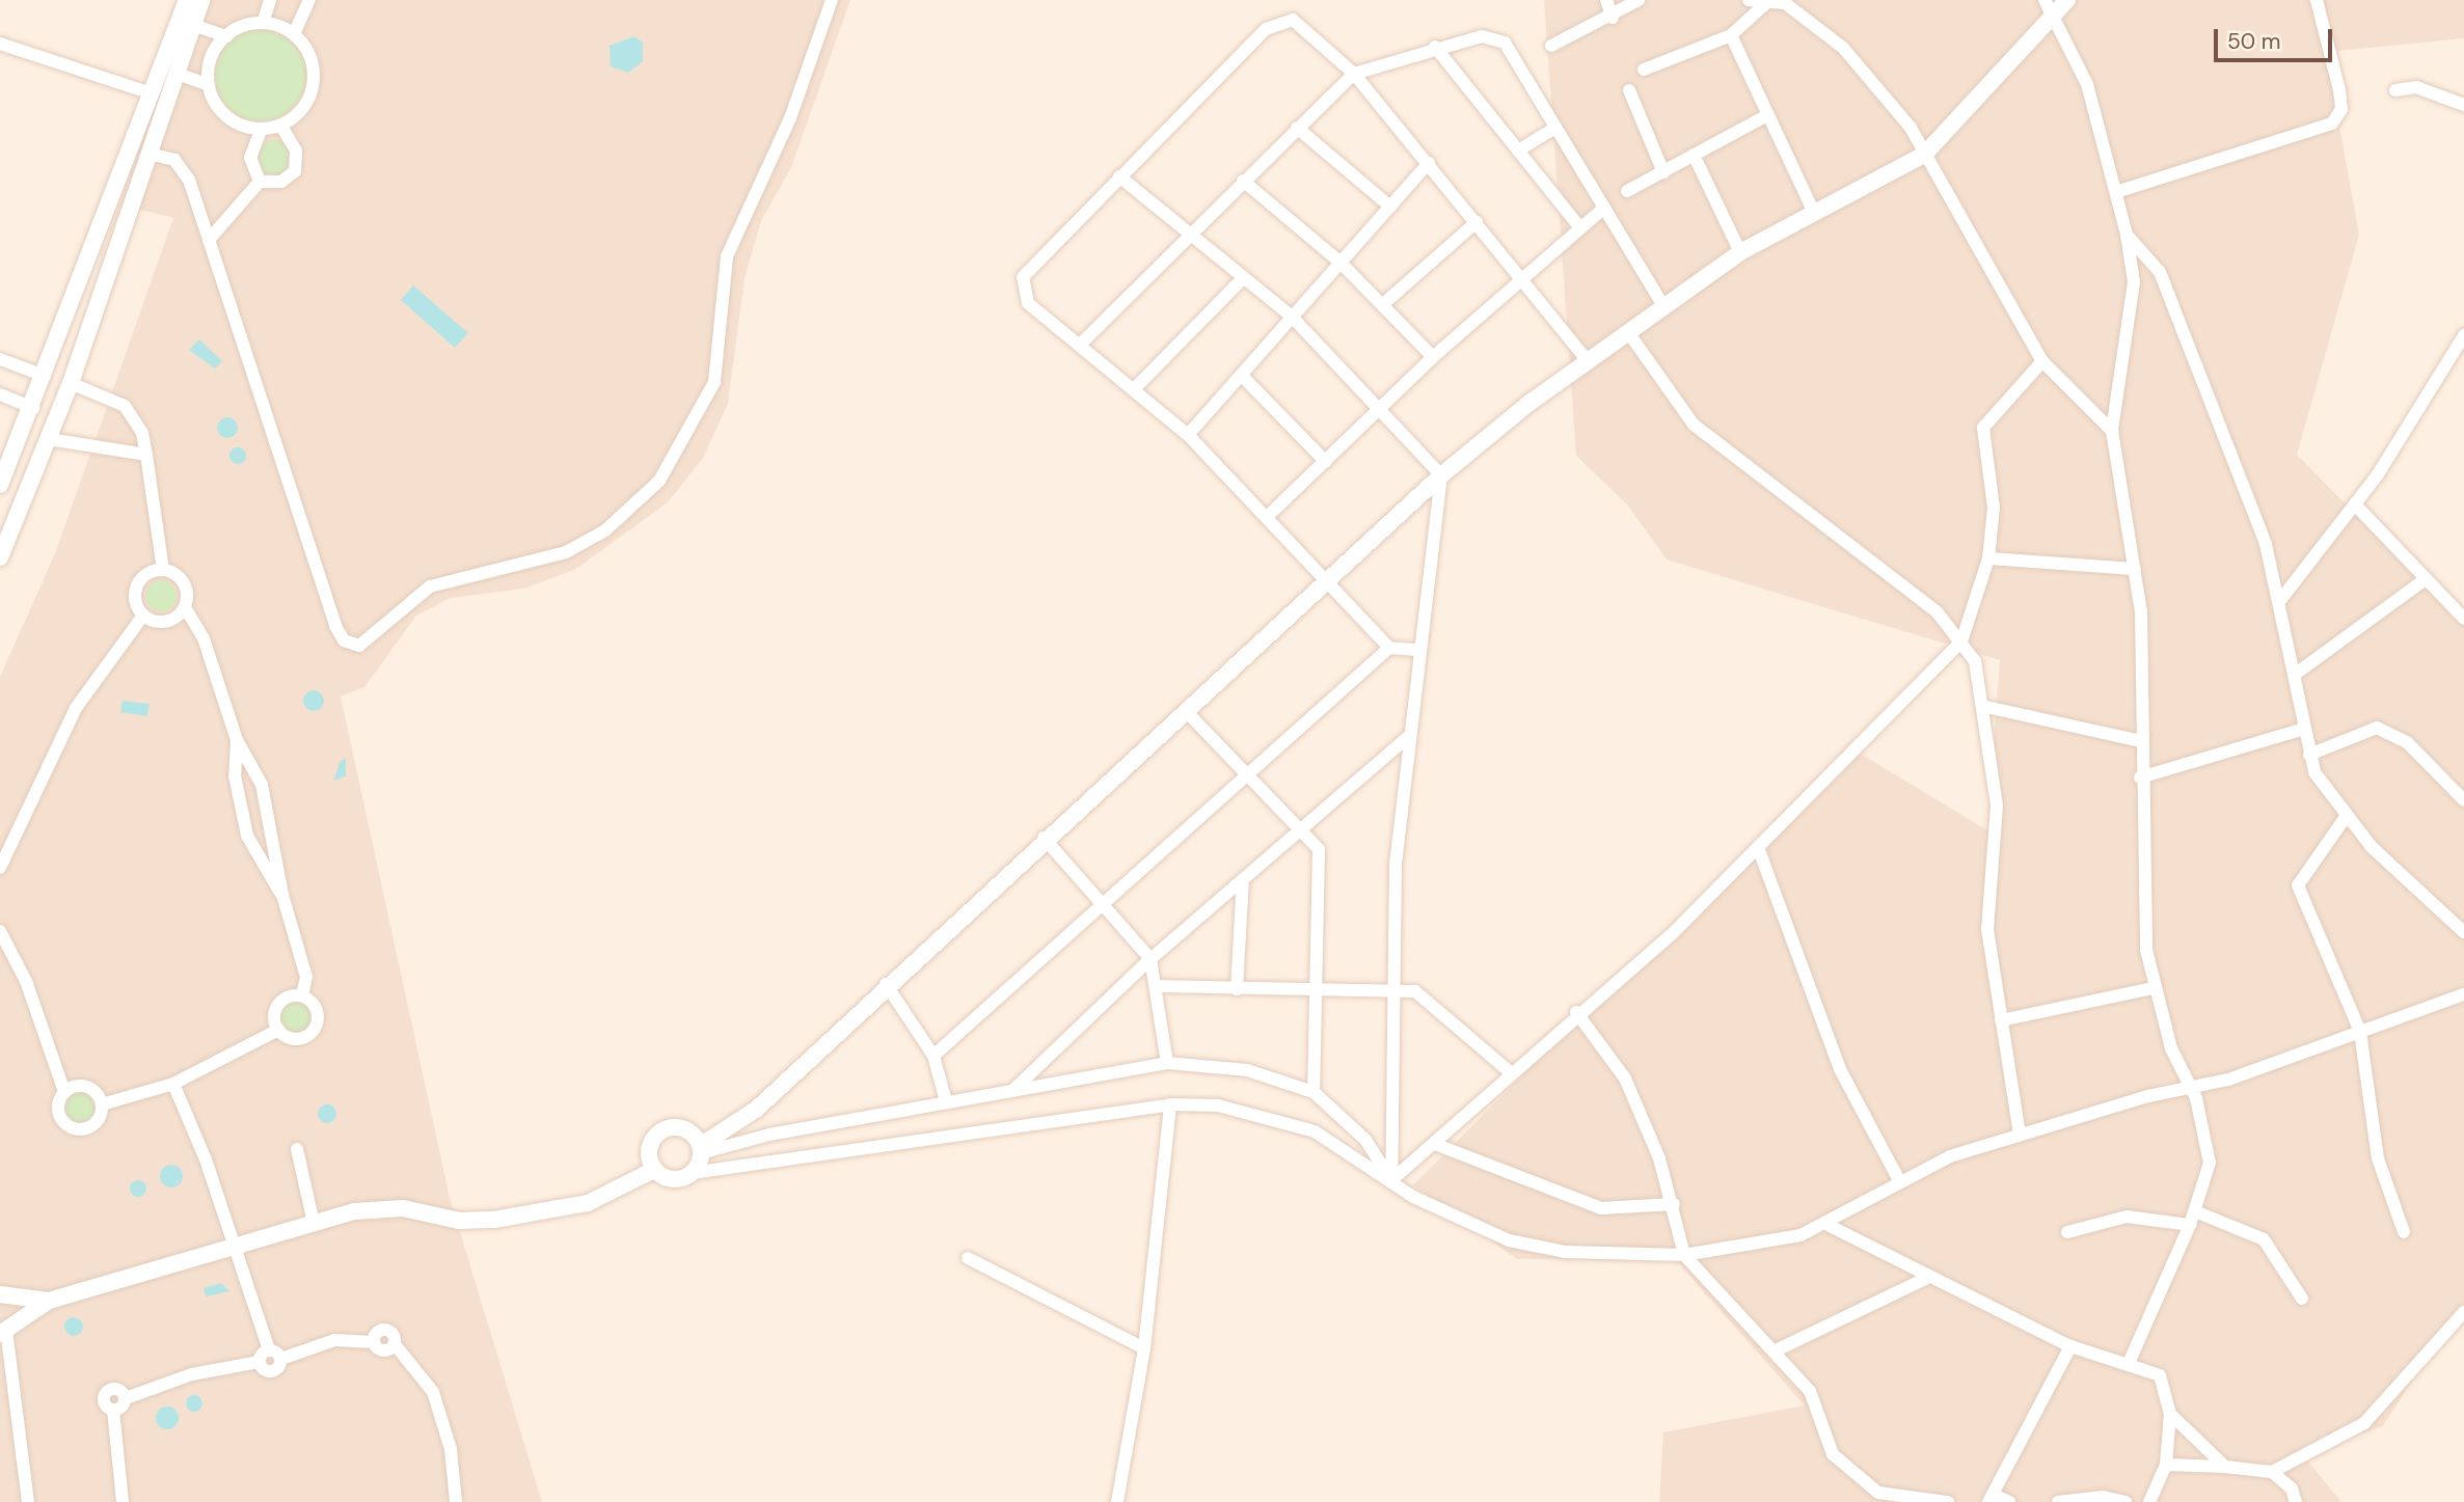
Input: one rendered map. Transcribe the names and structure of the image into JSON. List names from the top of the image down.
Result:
{
  "scale_bar": "50 m"
}
